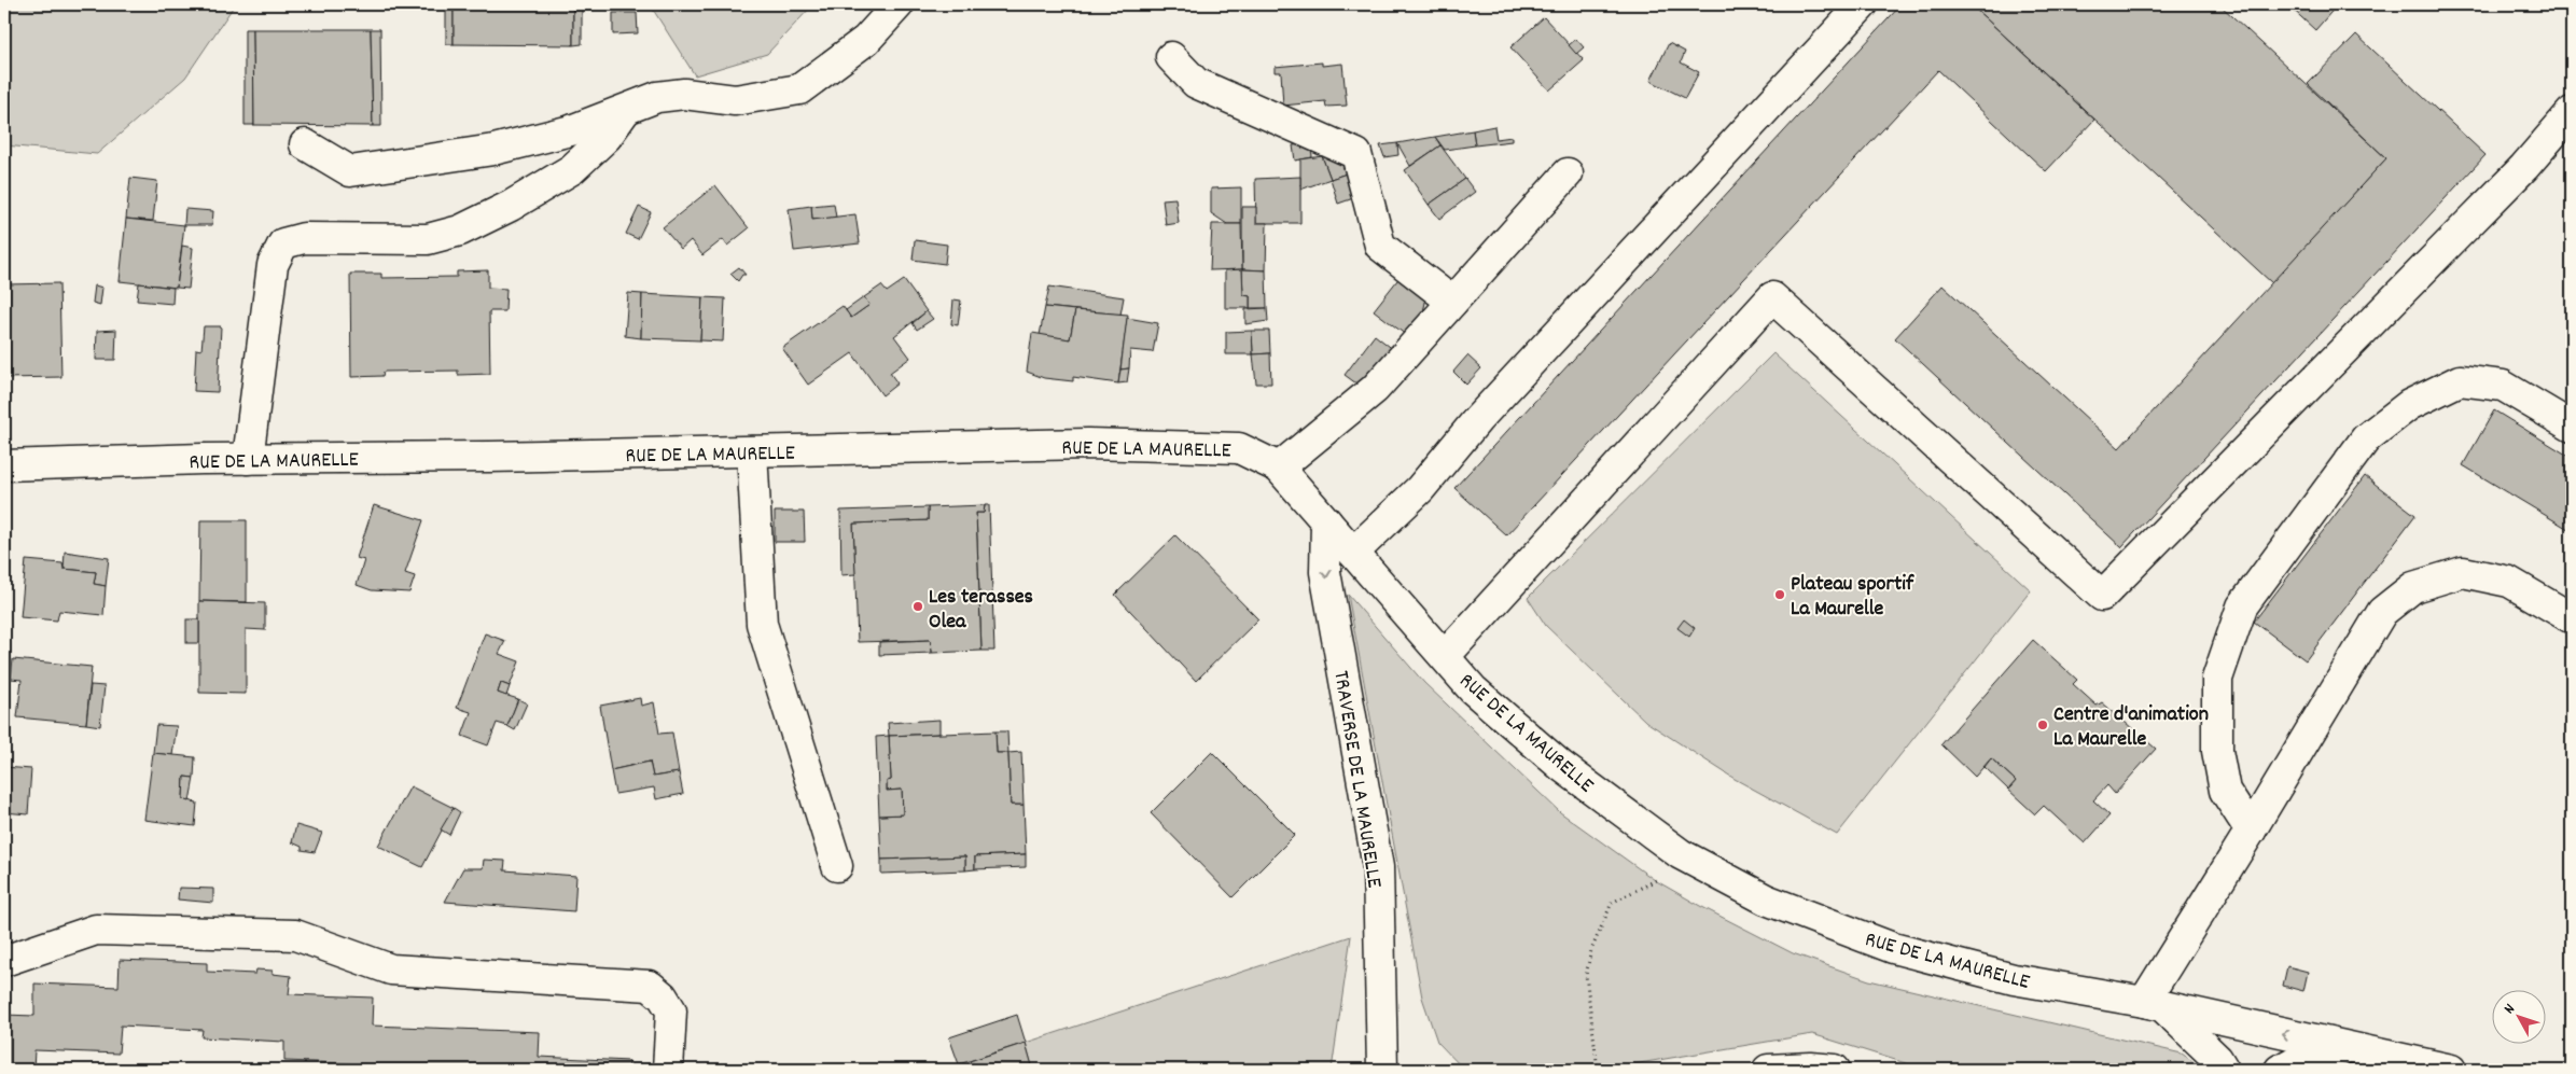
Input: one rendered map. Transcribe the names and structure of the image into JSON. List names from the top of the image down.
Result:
{
  "streets": {
    "street": ["RUE DE LA MAURELLE", "TRAVERSE DE LA MAURELLE"]
  },
  "crossings": [
    ["RUE DE LA MAURELLE", "TRAVERSE DE LA MAURELLE"]
  ],
  "one_way": ["TRAVERSE DE LA MAURELLE"],
  "places": ["Plateau sportif La Maurelle", "Les terasses Olea", "Centre d'animation La Maurelle"],
  "north": "top left"
}
